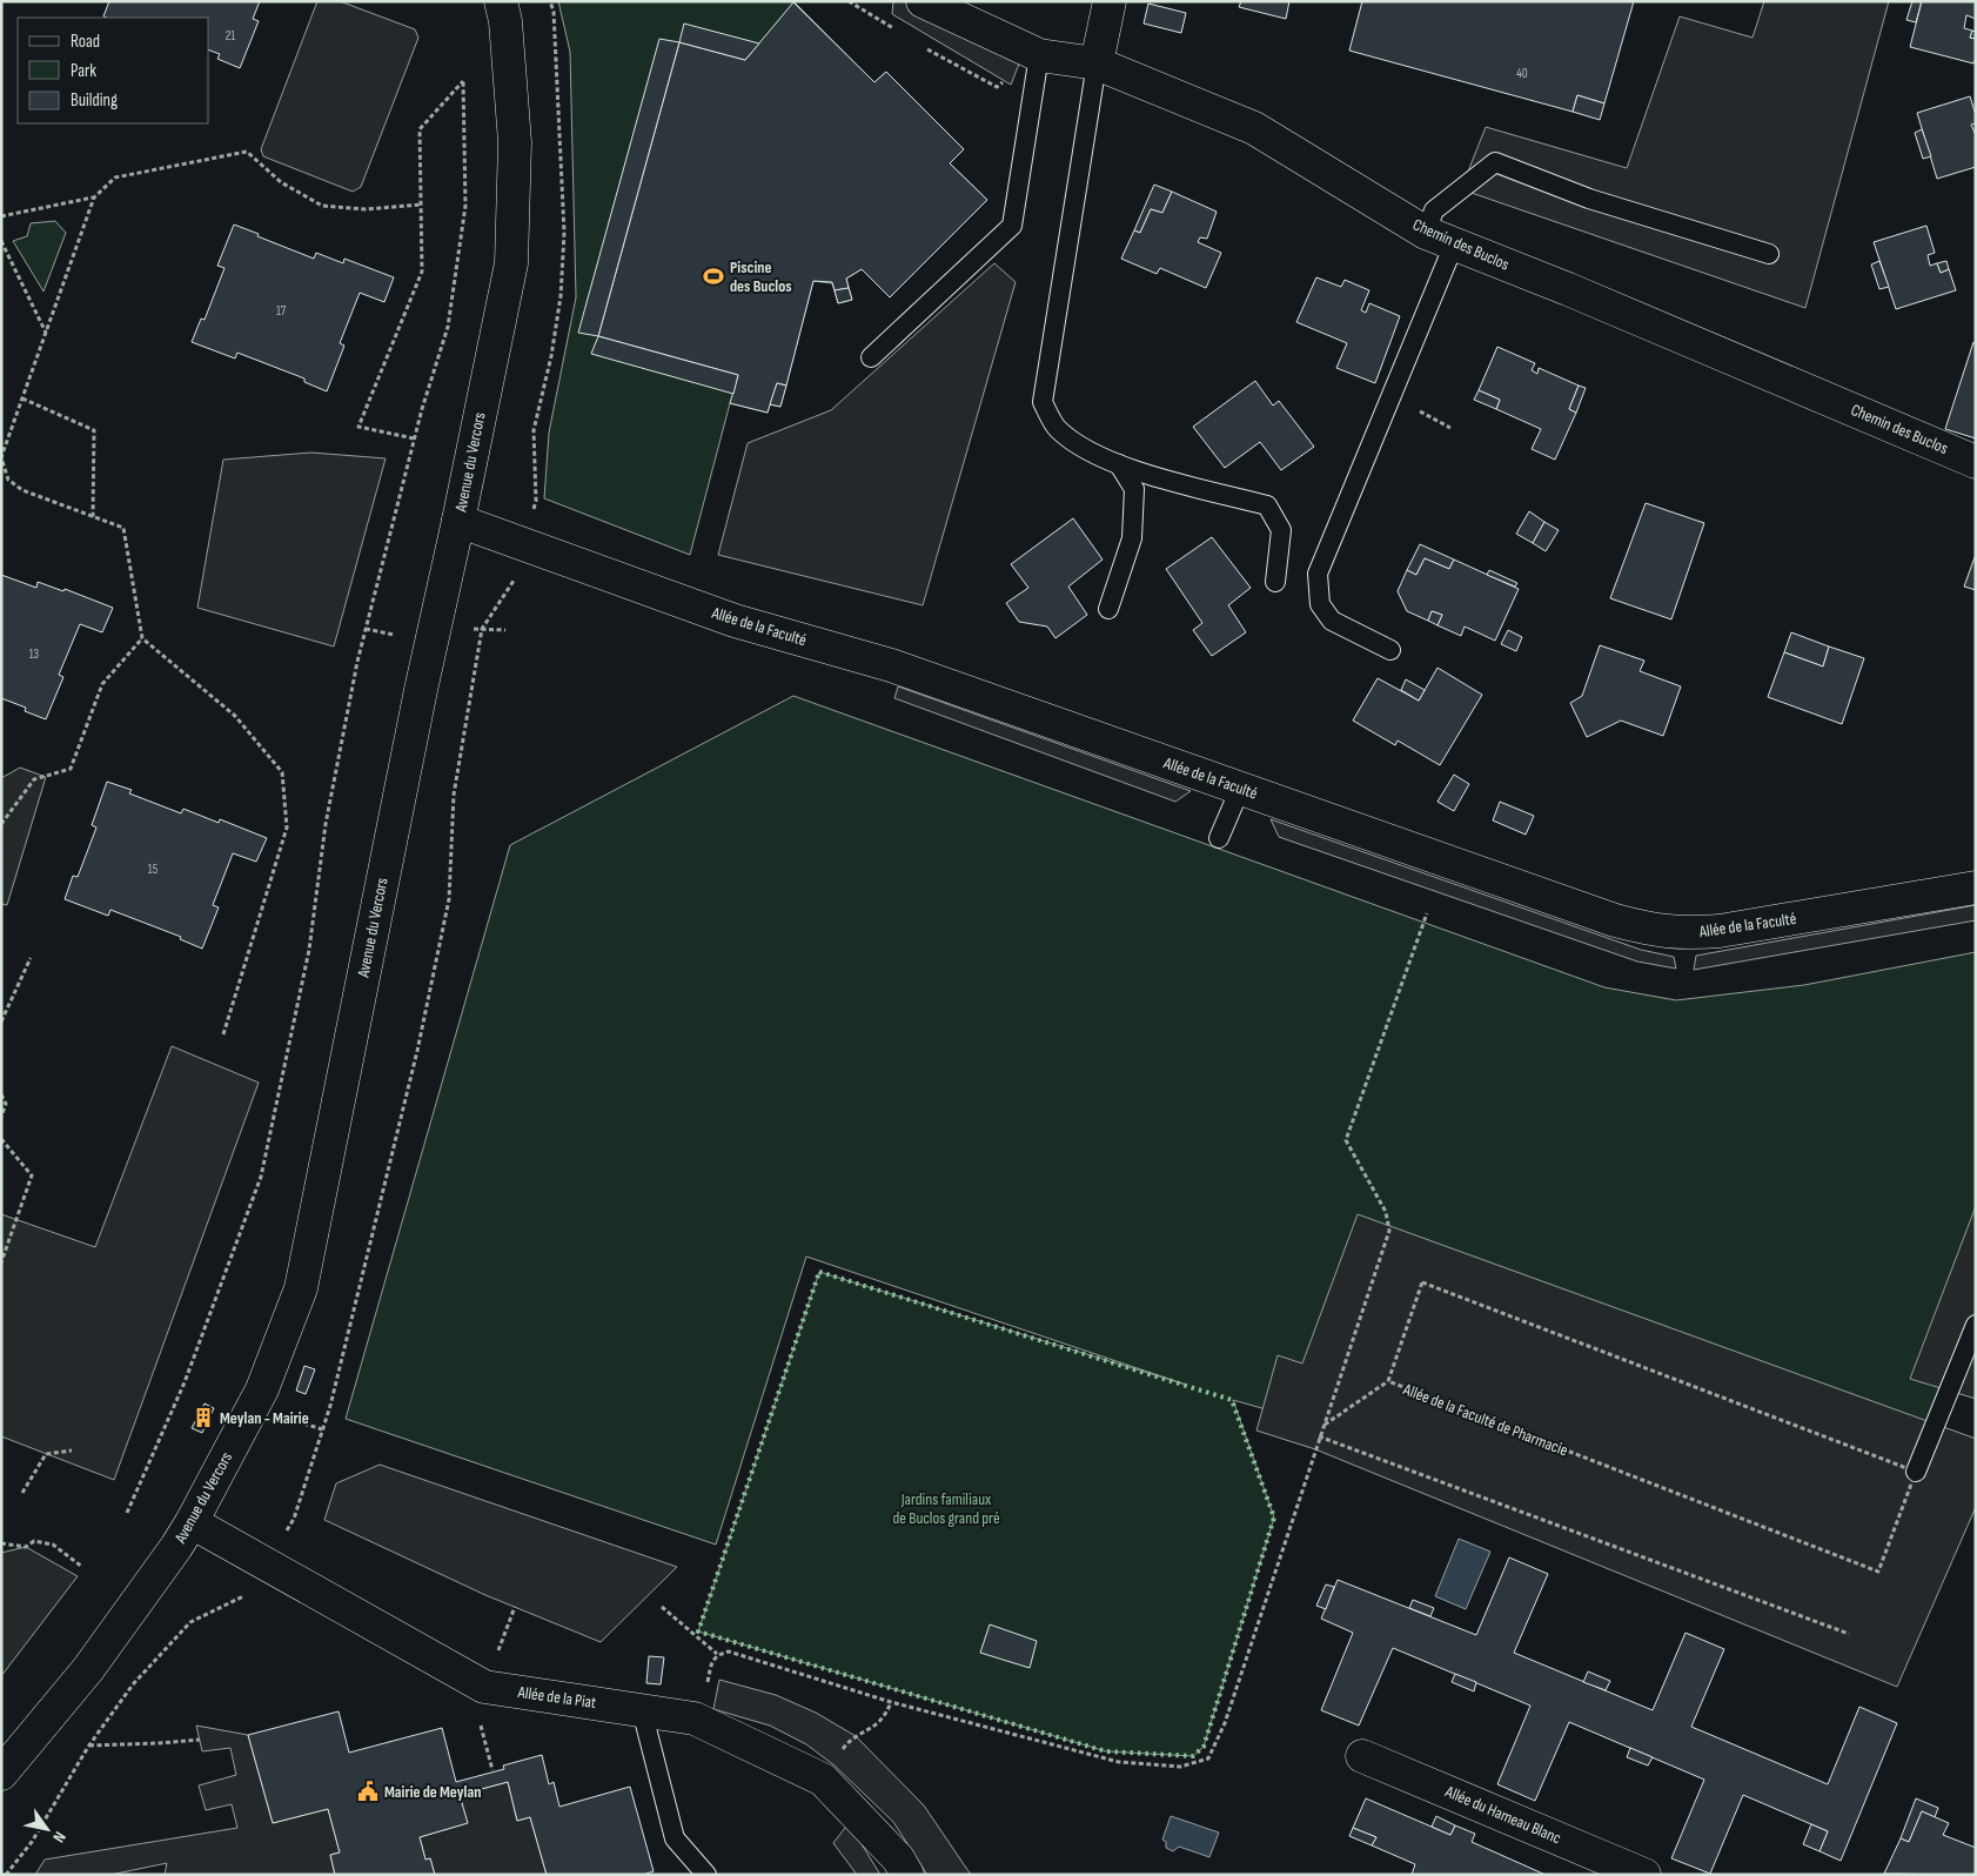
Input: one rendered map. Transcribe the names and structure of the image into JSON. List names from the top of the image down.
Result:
{
  "streets": {
    "street": [
      "Chemin des Buclos",
      "Avenue du Vercors",
      "Allée de la Faculté",
      "Allée de la Piat",
      "Allée du Hameau Blanc"
    ],
    "path": ["Allée de la Faculté de Pharmacie"]
  },
  "crossings": [
    ["Avenue du Vercors", "Allée de la Faculté"],
    ["Avenue du Vercors", "Allée de la Piat"]
  ],
  "parks": ["Jardins familiaux de Buclos grand pré"],
  "places": {
    "sports": ["Piscine des Buclos"],
    "building": ["Meylan - Mairie"],
    "public building": ["Mairie de Meylan"]
  },
  "house_numbers": [
    "21",
    "40",
    "17",
    "13",
    "15"
  ],
  "legend": ["Road", "Park", "Building"],
  "north": "bottom right"
}
